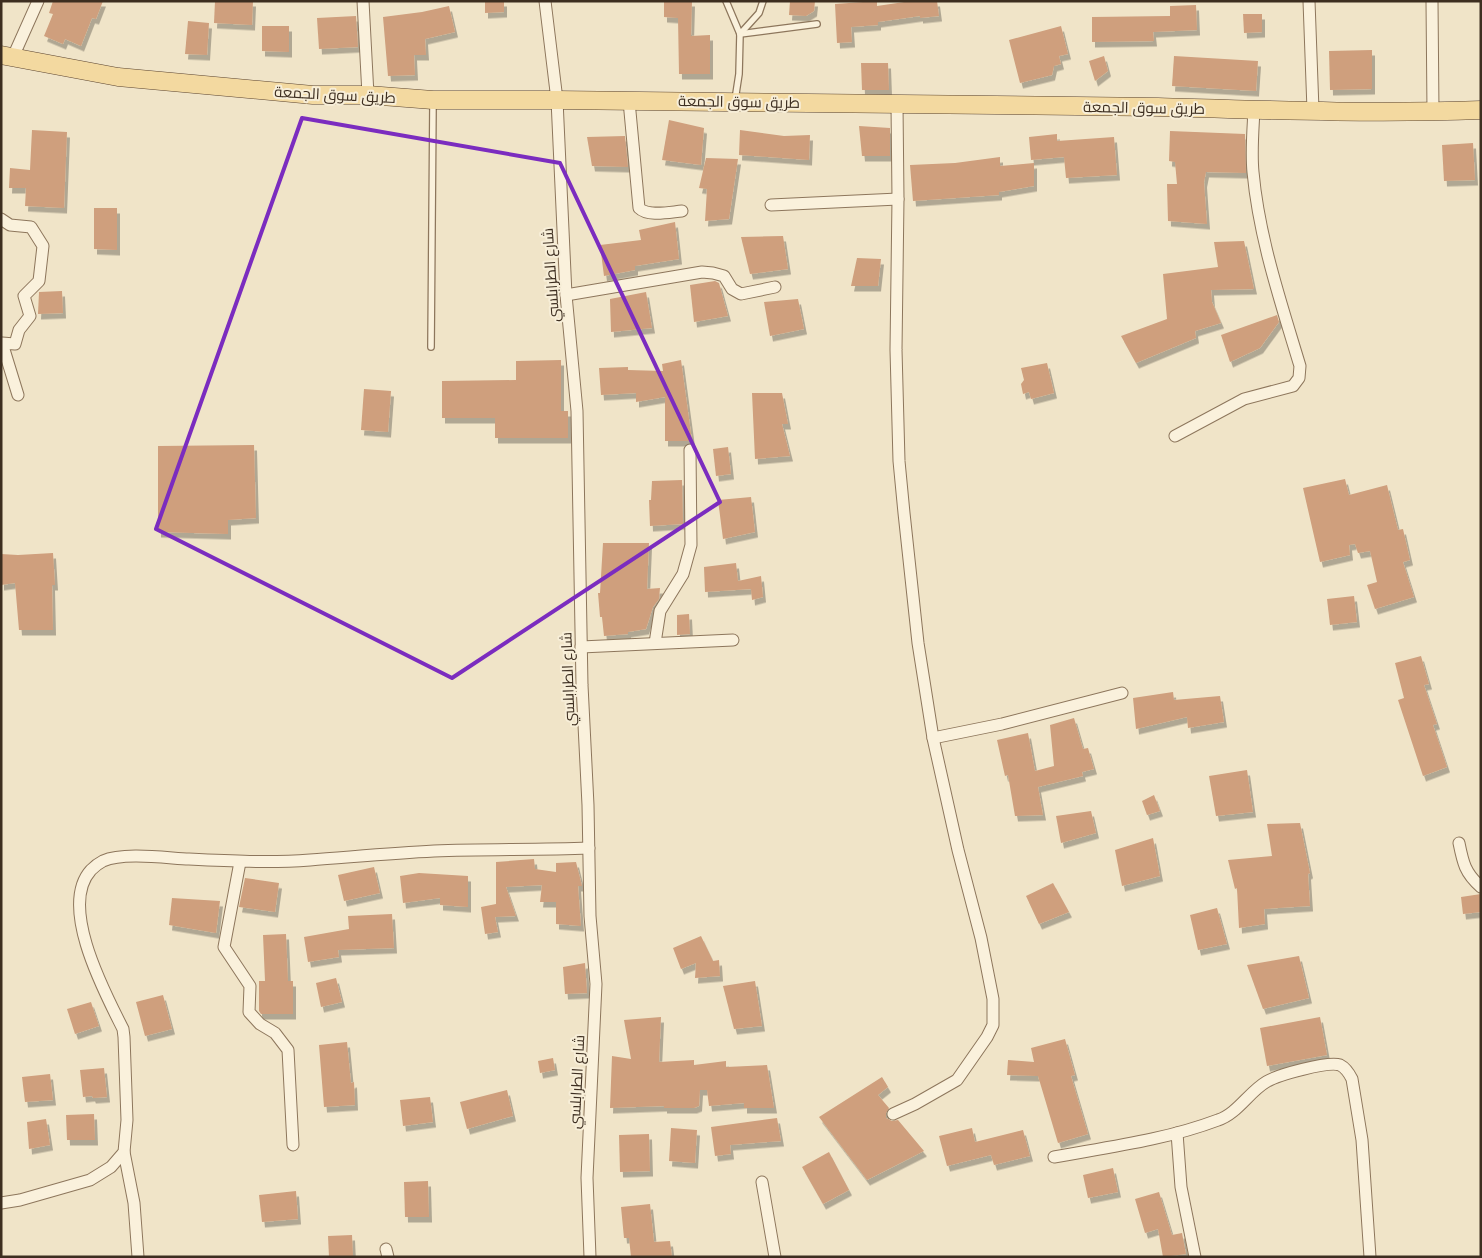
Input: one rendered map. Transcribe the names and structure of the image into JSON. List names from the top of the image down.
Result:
{
  "streets": {
    "main road": ["طريق سوق الجمعة"],
    "street": ["شارع الطرابلسي"]
  },
  "crossings": [
    ["طريق سوق الجمعة", "شارع الطرابلسي"]
  ]
}
